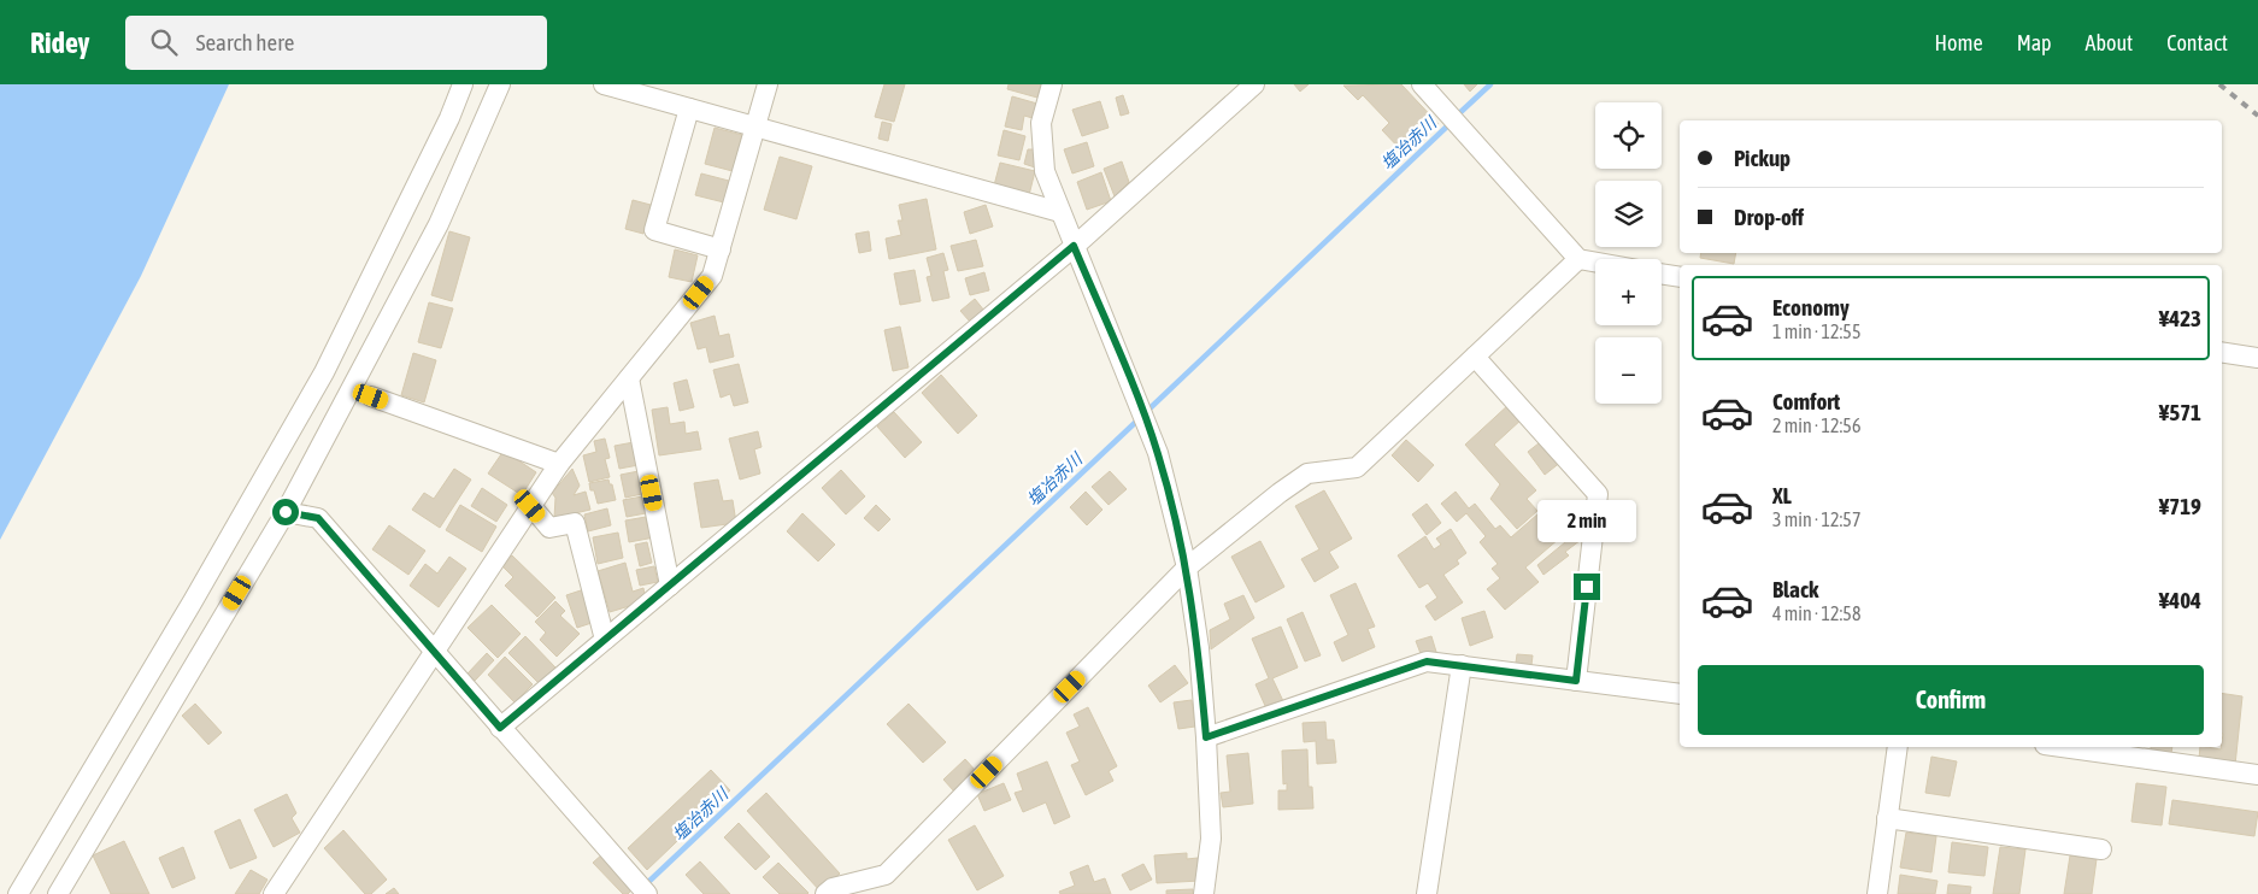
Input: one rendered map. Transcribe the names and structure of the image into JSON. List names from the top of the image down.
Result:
{
  "water": ["塩冶赤川"],
  "page": {
    "header": "Ridey",
    "search": "Search here",
    "nav": [
      "Home",
      "Map",
      "About",
      "Contact"
    ],
    "map_buttons": ["+", "−"],
    "banner": ["Pickup", "Drop-off"],
    "list": [
      {
        "name": "Economy",
        "note": "1 min · 12:55",
        "value": "¥423"
      },
      {
        "name": "Comfort",
        "note": "2 min · 12:56",
        "value": "¥571"
      },
      {
        "name": "XL",
        "note": "3 min · 12:57",
        "value": "¥719"
      },
      {
        "name": "Black",
        "note": "4 min · 12:58",
        "value": "¥404"
      }
    ],
    "bubble": "2 min",
    "buttons": "Confirm"
  }
}
